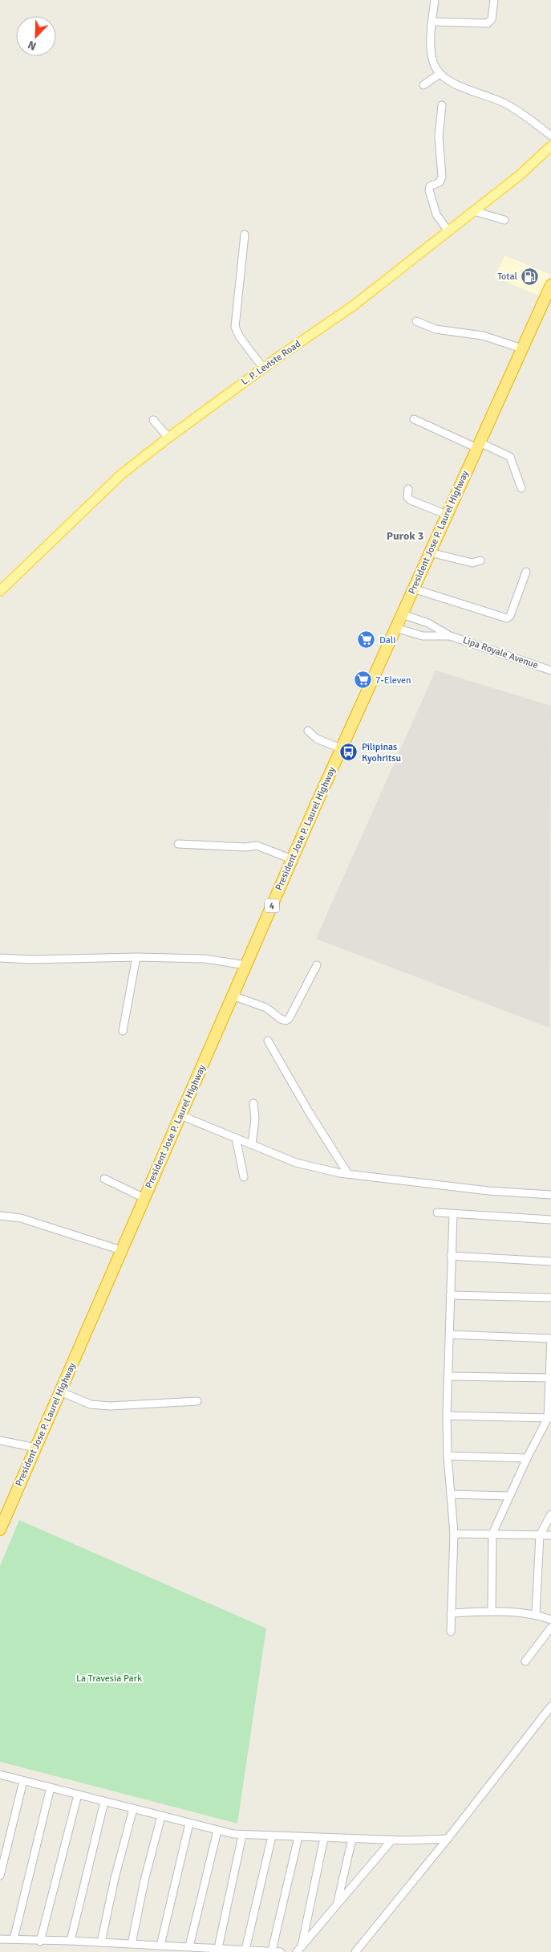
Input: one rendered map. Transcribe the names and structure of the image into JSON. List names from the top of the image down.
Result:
{
  "streets": {
    "highway": ["President Jose P. Laurel Highway", "4"],
    "main road": ["L. P. Leviste Road"],
    "street": ["Lipa Royale Avenue"]
  },
  "crossings": [
    ["President Jose P. Laurel Highway", "Lipa Royale Avenue"]
  ],
  "districts": ["Purok 3"],
  "parks": ["La Travesia Park"],
  "places": {
    "fuel station": ["Total"],
    "supermarket": ["Dali", "7-Eleven"],
    "bus stop": ["Pilipinas Kyohritsu"]
  },
  "north": "bottom left"
}
